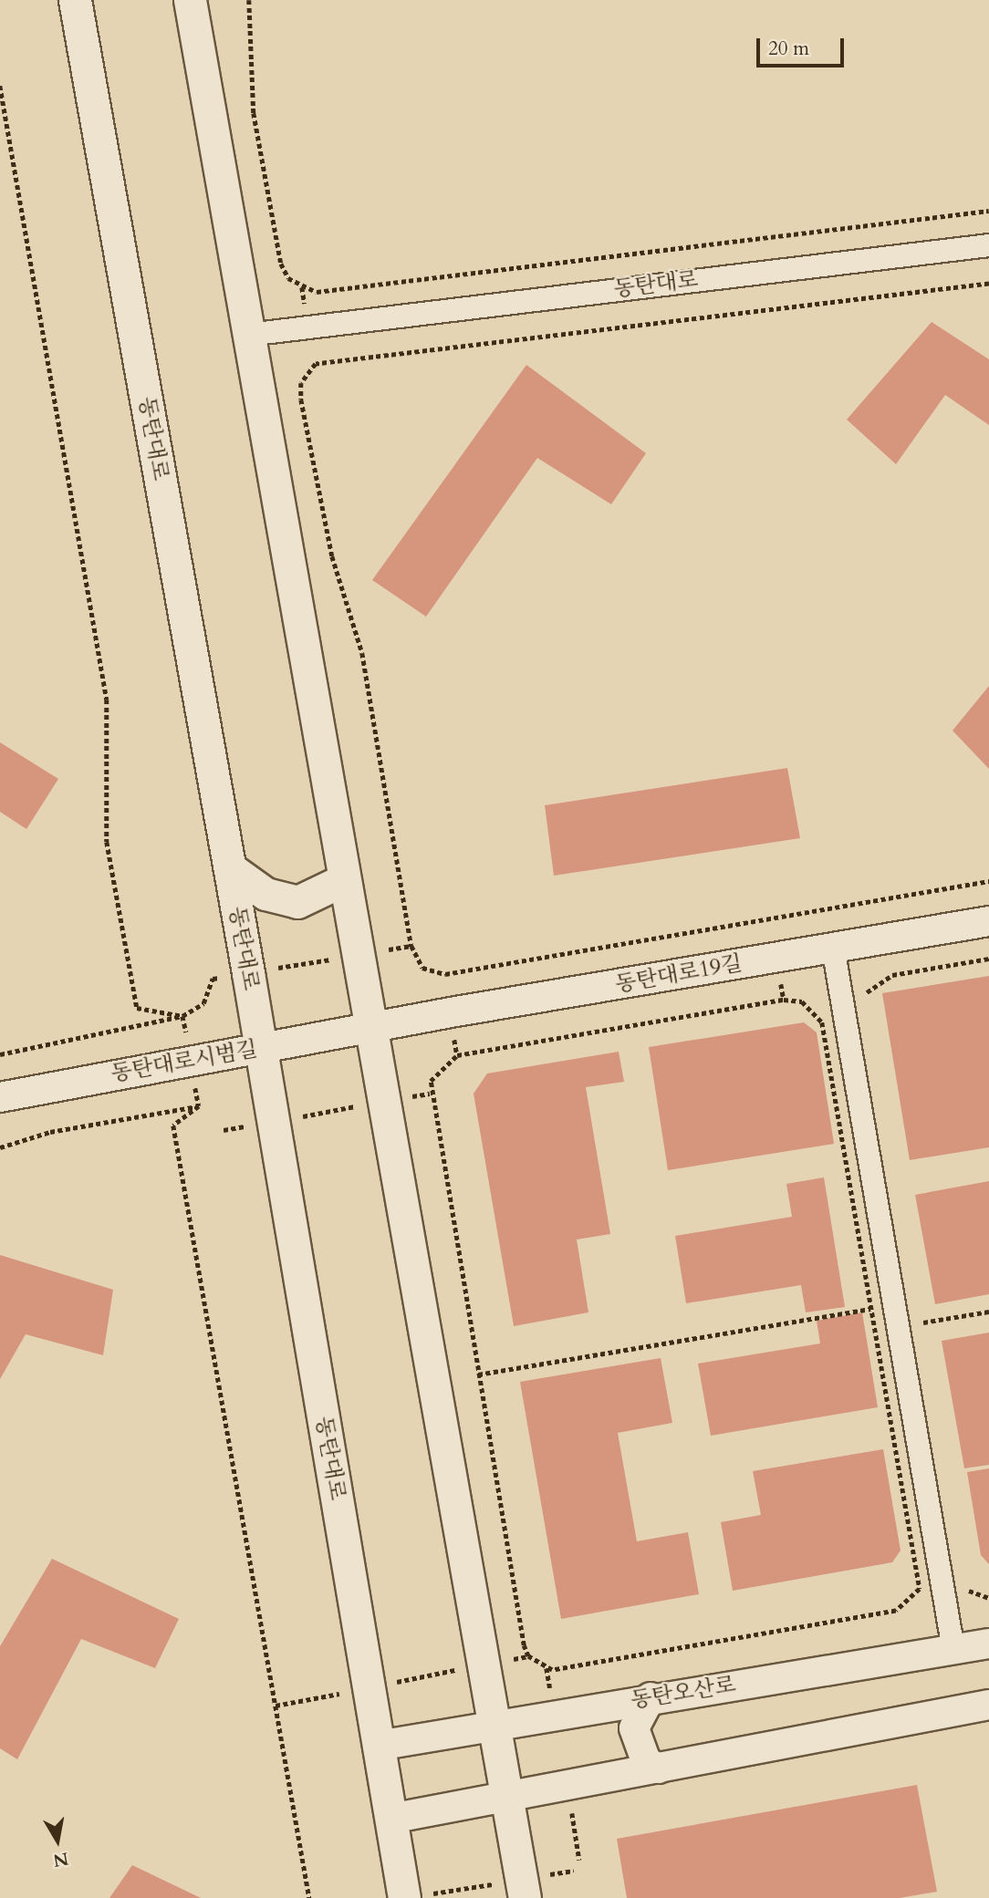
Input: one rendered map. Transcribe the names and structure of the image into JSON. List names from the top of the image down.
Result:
{
  "streets": {
    "main road": ["동탄대로"],
    "street": ["동탄대로19길", "동탄대로시범길", "동탄오산로"]
  },
  "crossings": [
    ["동탄대로", "동탄대로시범길"],
    ["동탄대로", "동탄오산로"],
    ["동탄대로19길", "동탄대로시범길"]
  ],
  "scale_bar": "20 m",
  "north": "bottom"
}
